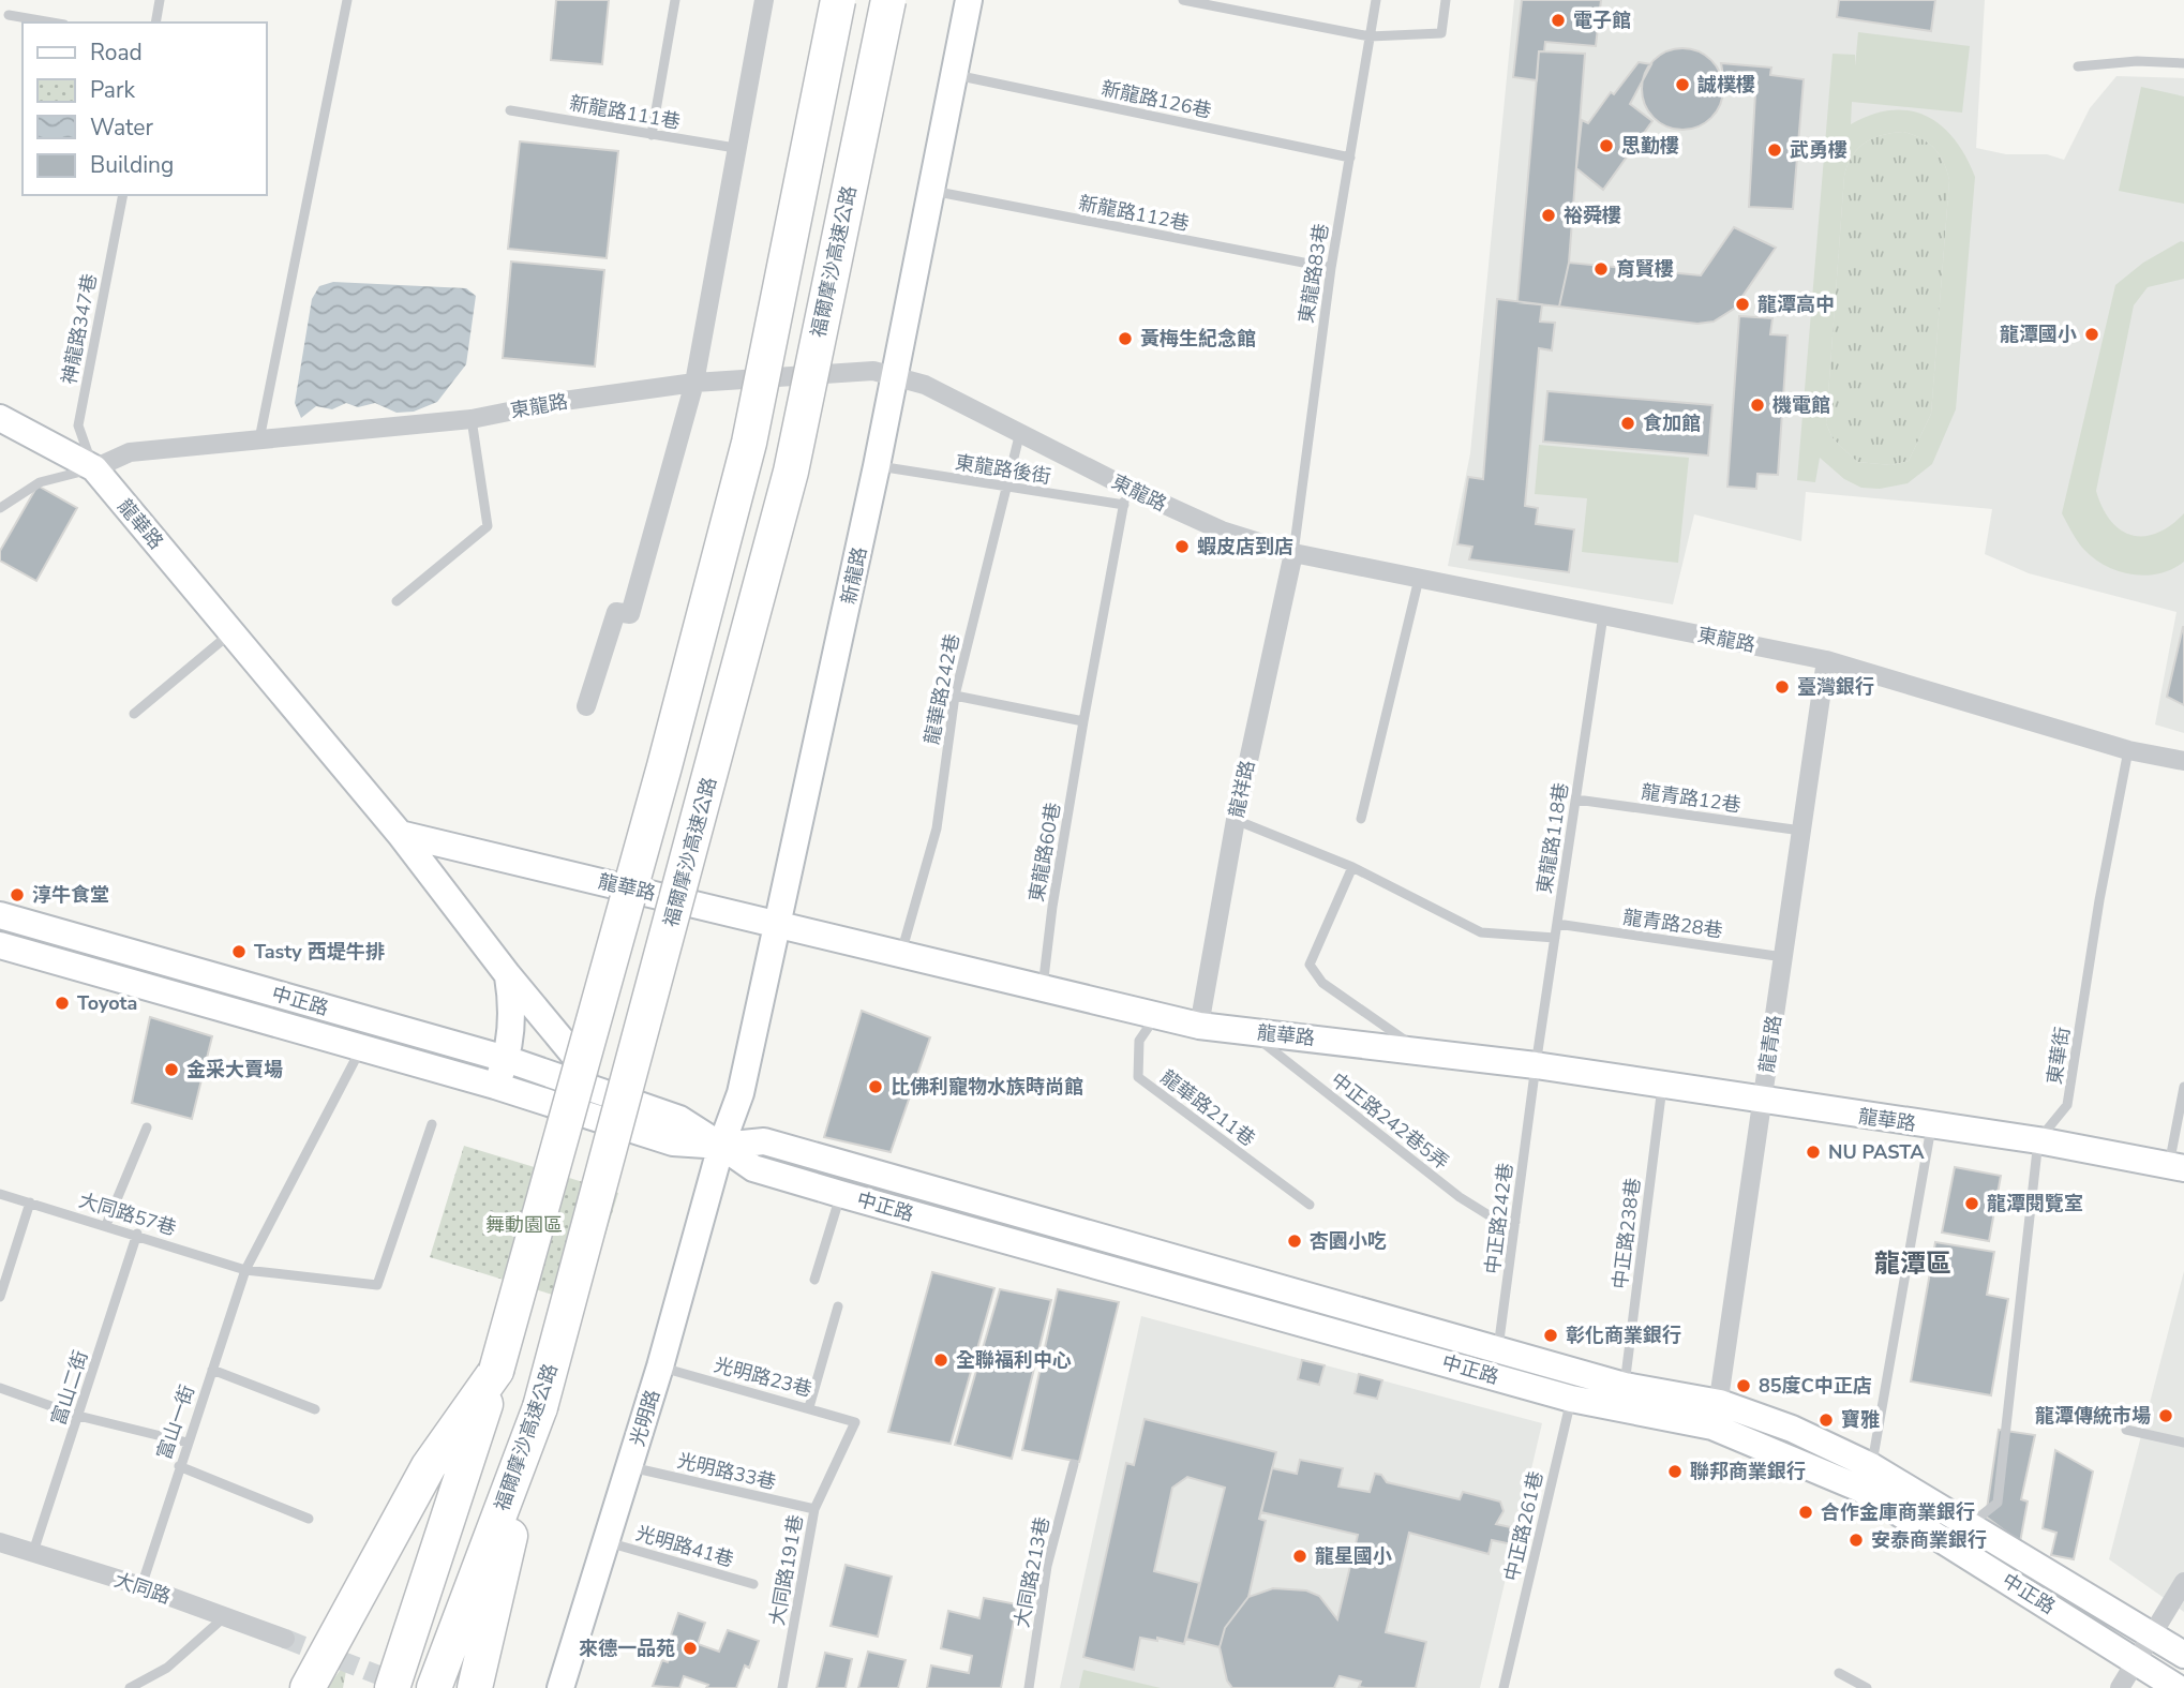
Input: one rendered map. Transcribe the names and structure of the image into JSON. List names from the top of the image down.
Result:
{
  "streets": {
    "highway": ["福爾摩沙高速公路"],
    "street": [
      "東龍路",
      "龍華路",
      "新龍路",
      "龍祥路",
      "中正路",
      "龍青路",
      "光明路",
      "大同路"
    ],
    "lane": [
      "新龍路126巷",
      "新龍路111巷",
      "新龍路112巷",
      "東龍路83巷",
      "神龍路347巷",
      "東龍路後街",
      "龍華路242巷",
      "龍青路12巷",
      "東龍路118巷",
      "東龍路60巷",
      "龍青路28巷",
      "東華街",
      "龍華路211巷",
      "中正路242巷5弄",
      "大同路57巷",
      "中正路242巷",
      "中正路238巷",
      "光明路23巷",
      "富山二街",
      "富山一街",
      "光明路33巷",
      "中正路261巷",
      "光明路41巷",
      "大同路191巷",
      "大同路213巷"
    ]
  },
  "crossings": [
    ["新龍路126巷", "東龍路83巷"],
    ["新龍路126巷", "新龍路"],
    ["新龍路112巷", "東龍路83巷"],
    ["新龍路112巷", "新龍路"],
    ["東龍路83巷", "東龍路"],
    ["東龍路83巷", "龍祥路"],
    ["神龍路347巷", "東龍路"],
    ["神龍路347巷", "龍華路"],
    ["東龍路", "東龍路後街"],
    ["東龍路", "龍華路"],
    ["東龍路", "新龍路"],
    ["東龍路", "龍華路242巷"],
    ["東龍路", "龍祥路"],
    ["東龍路", "東龍路118巷"],
    ["東龍路", "東龍路60巷"],
    ["東龍路", "龍青路"],
    ["東龍路", "東華街"],
    ["東龍路後街", "新龍路"],
    ["東龍路後街", "龍華路242巷"],
    ["東龍路後街", "東龍路60巷"],
    ["龍華路", "新龍路"],
    ["龍華路", "龍華路242巷"],
    ["龍華路", "龍祥路"],
    ["龍華路", "東龍路118巷"],
    ["龍華路", "東龍路60巷"],
    ["龍華路", "中正路"],
    ["龍華路", "龍青路"],
    ["龍華路", "東華街"],
    ["龍華路", "龍華路211巷"],
    ["龍華路", "中正路242巷5弄"],
    ["龍華路", "中正路242巷"],
    ["龍華路", "中正路238巷"],
    ["新龍路", "中正路"],
    ["新龍路", "光明路"],
    ["龍青路12巷", "東龍路118巷"],
    ["龍青路12巷", "龍青路"],
    ["東龍路118巷", "龍青路28巷"],
    ["東龍路118巷", "中正路242巷"],
    ["龍青路28巷", "龍青路"],
    ["中正路", "龍青路"],
    ["中正路", "中正路242巷"],
    ["中正路", "中正路238巷"],
    ["中正路", "光明路"],
    ["中正路", "富山一街"],
    ["中正路", "中正路261巷"],
    ["中正路242巷5弄", "中正路242巷"],
    ["大同路57巷", "富山二街"],
    ["大同路57巷", "富山一街"],
    ["光明路23巷", "光明路"],
    ["光明路23巷", "大同路191巷"],
    ["富山二街", "大同路"],
    ["光明路", "光明路33巷"],
    ["光明路", "光明路41巷"],
    ["富山一街", "大同路"],
    ["光明路33巷", "大同路191巷"]
  ],
  "districts": ["龍潭區"],
  "parks": ["舞動園區"],
  "places": [
    "電子館",
    "誠樸樓",
    "思勤樓",
    "武勇樓",
    "裕舜樓",
    "育賢樓",
    "龍潭高中",
    "龍潭國小",
    "黃梅生紀念館",
    "機電館",
    "食加館",
    "蝦皮店到店",
    "臺灣銀行",
    "淳牛食堂",
    "Tasty 西堤牛排",
    "Toyota",
    "金采大賣場",
    "比佛利寵物水族時尚館",
    "NU PASTA",
    "龍潭閱覽室",
    "杏園小吃",
    "彰化商業銀行",
    "全聯福利中心",
    "85度C中正店",
    "龍潭傳統市場",
    "寶雅",
    "聯邦商業銀行",
    "合作金庫商業銀行",
    "安泰商業銀行",
    "龍星國小",
    "來德一品苑"
  ],
  "legend": [
    "Road",
    "Park",
    "Water",
    "Building"
  ]
}
